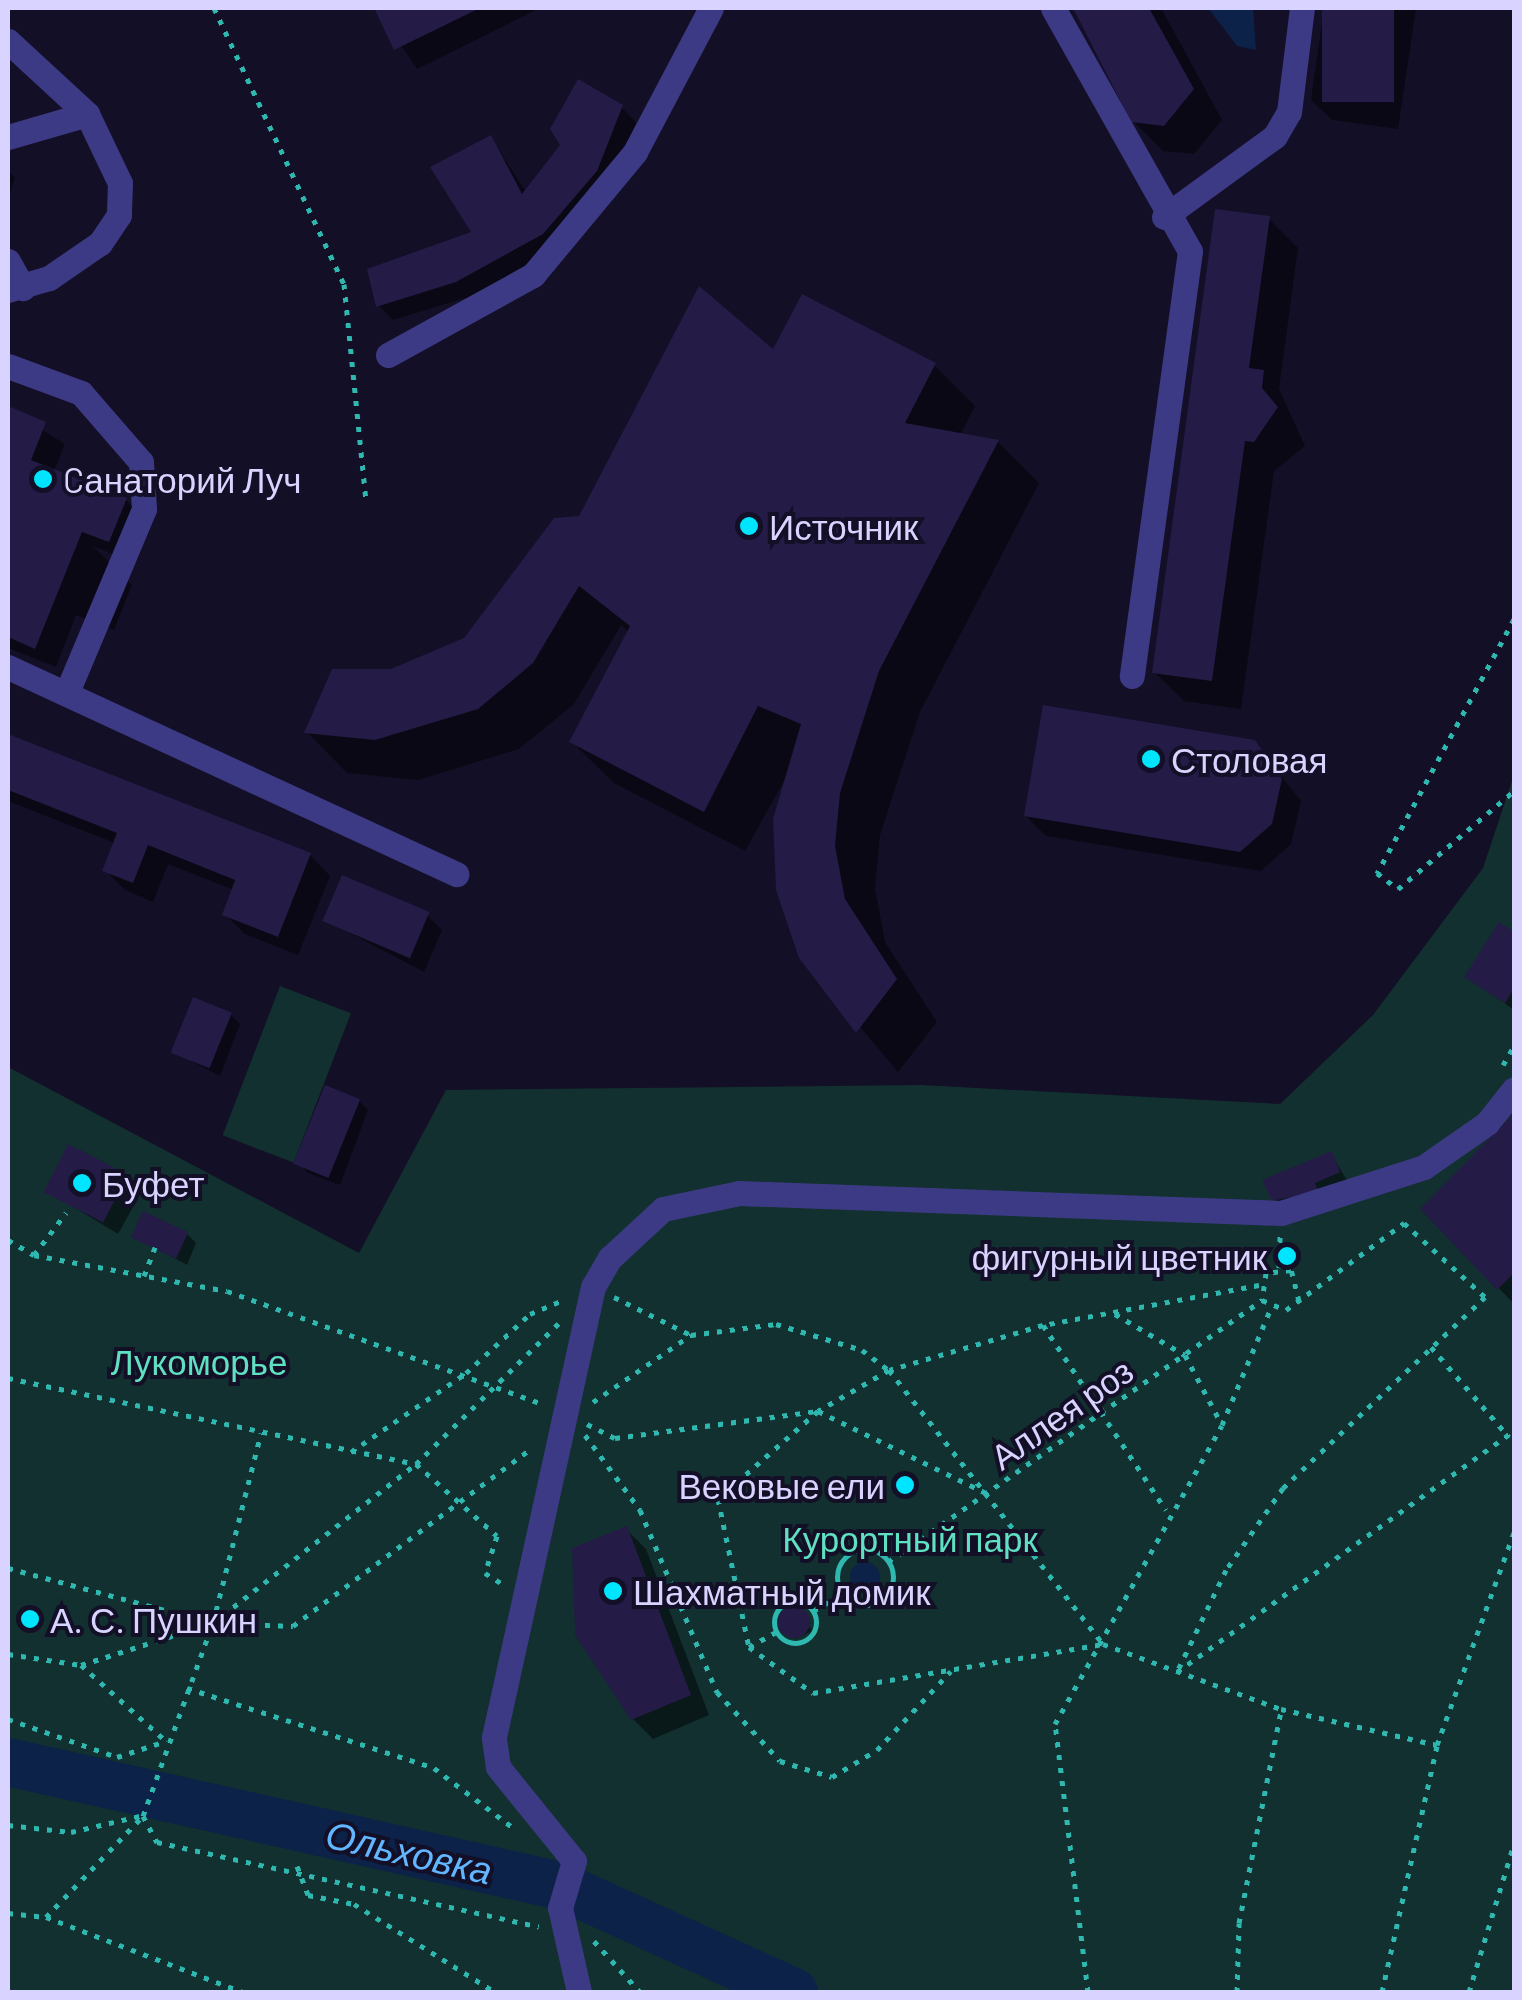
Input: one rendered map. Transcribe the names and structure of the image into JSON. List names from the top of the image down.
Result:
{
  "streets": {
    "path": ["Аллея роз"]
  },
  "water": ["Ольховка"],
  "parks": ["Лукоморье", "Курортный парк"],
  "places": [
    "Cанаторий Луч",
    "Источник",
    "Столовая",
    "Буфет",
    "фигурный цветник",
    "Вековые ели",
    "Шахматный домик",
    "А. С. Пушкин"
  ]
}
